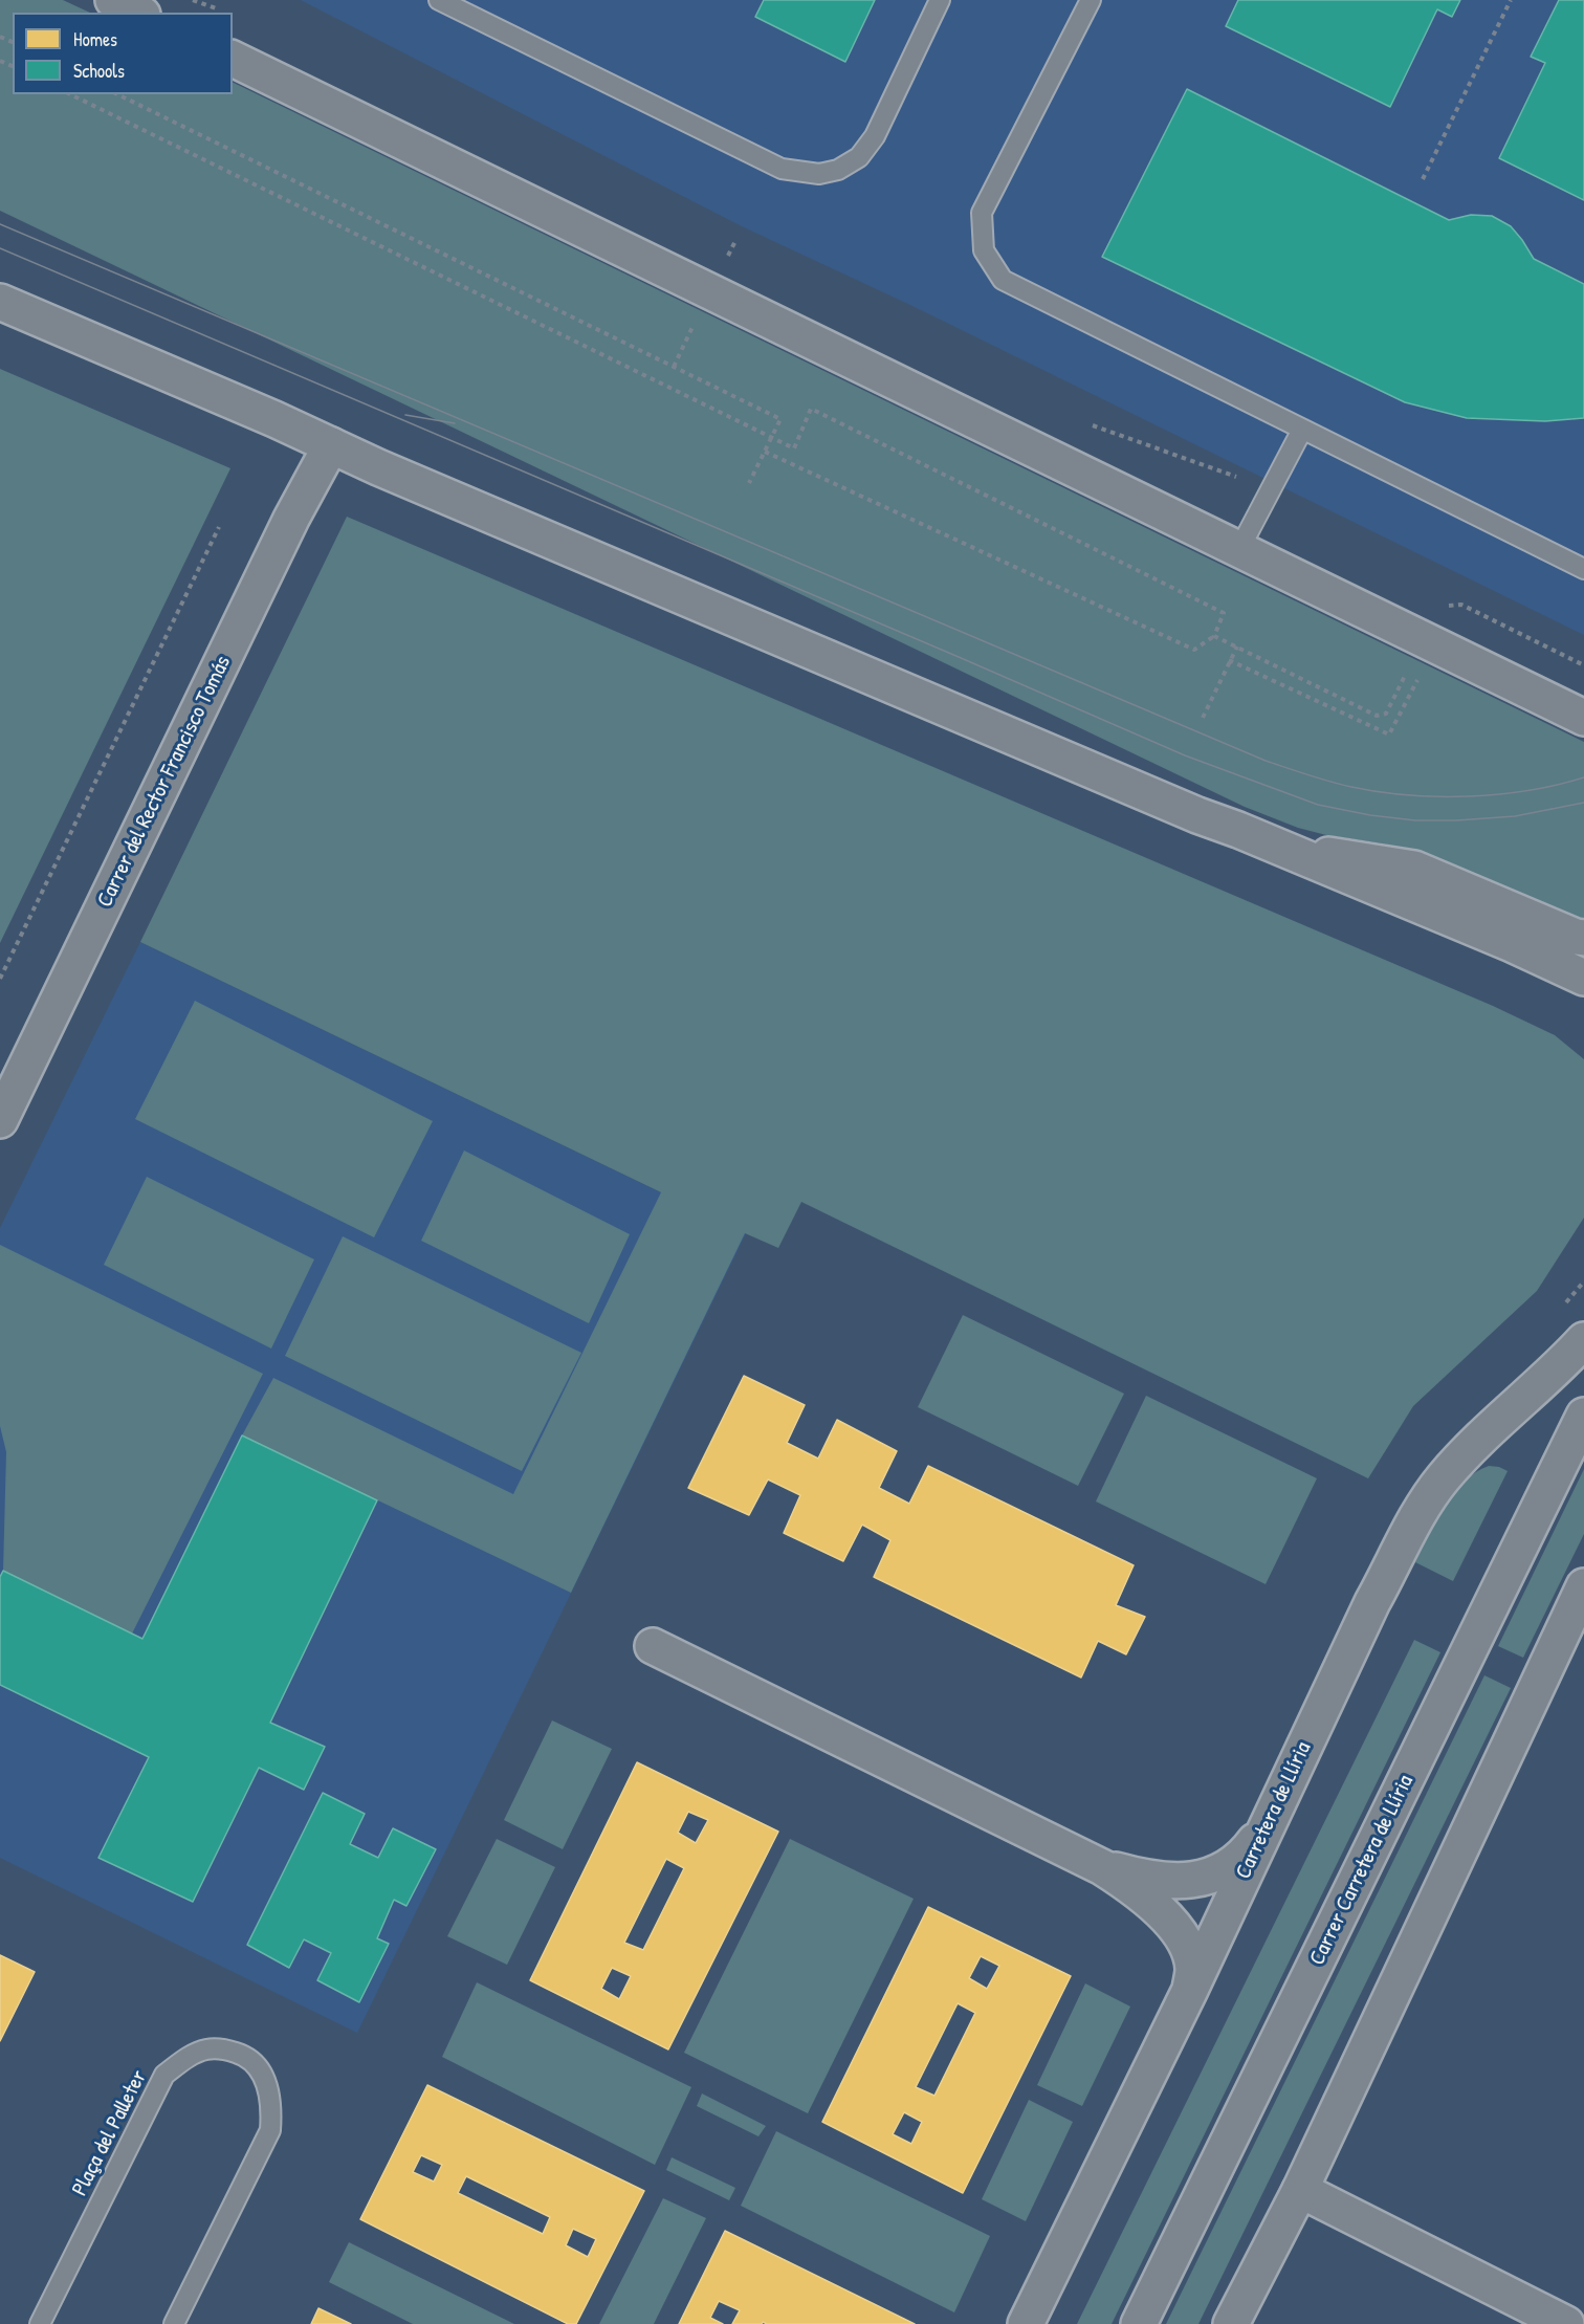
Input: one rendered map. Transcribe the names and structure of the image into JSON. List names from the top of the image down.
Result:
{
  "streets": {
    "street": ["Carrer del Rector Francisco Tomás", "Carretera de Llíria", "Carrer Carretera de Llíria"],
    "lane": ["Plaça del Palleter"]
  },
  "legend": ["Homes", "Schools"]
}
